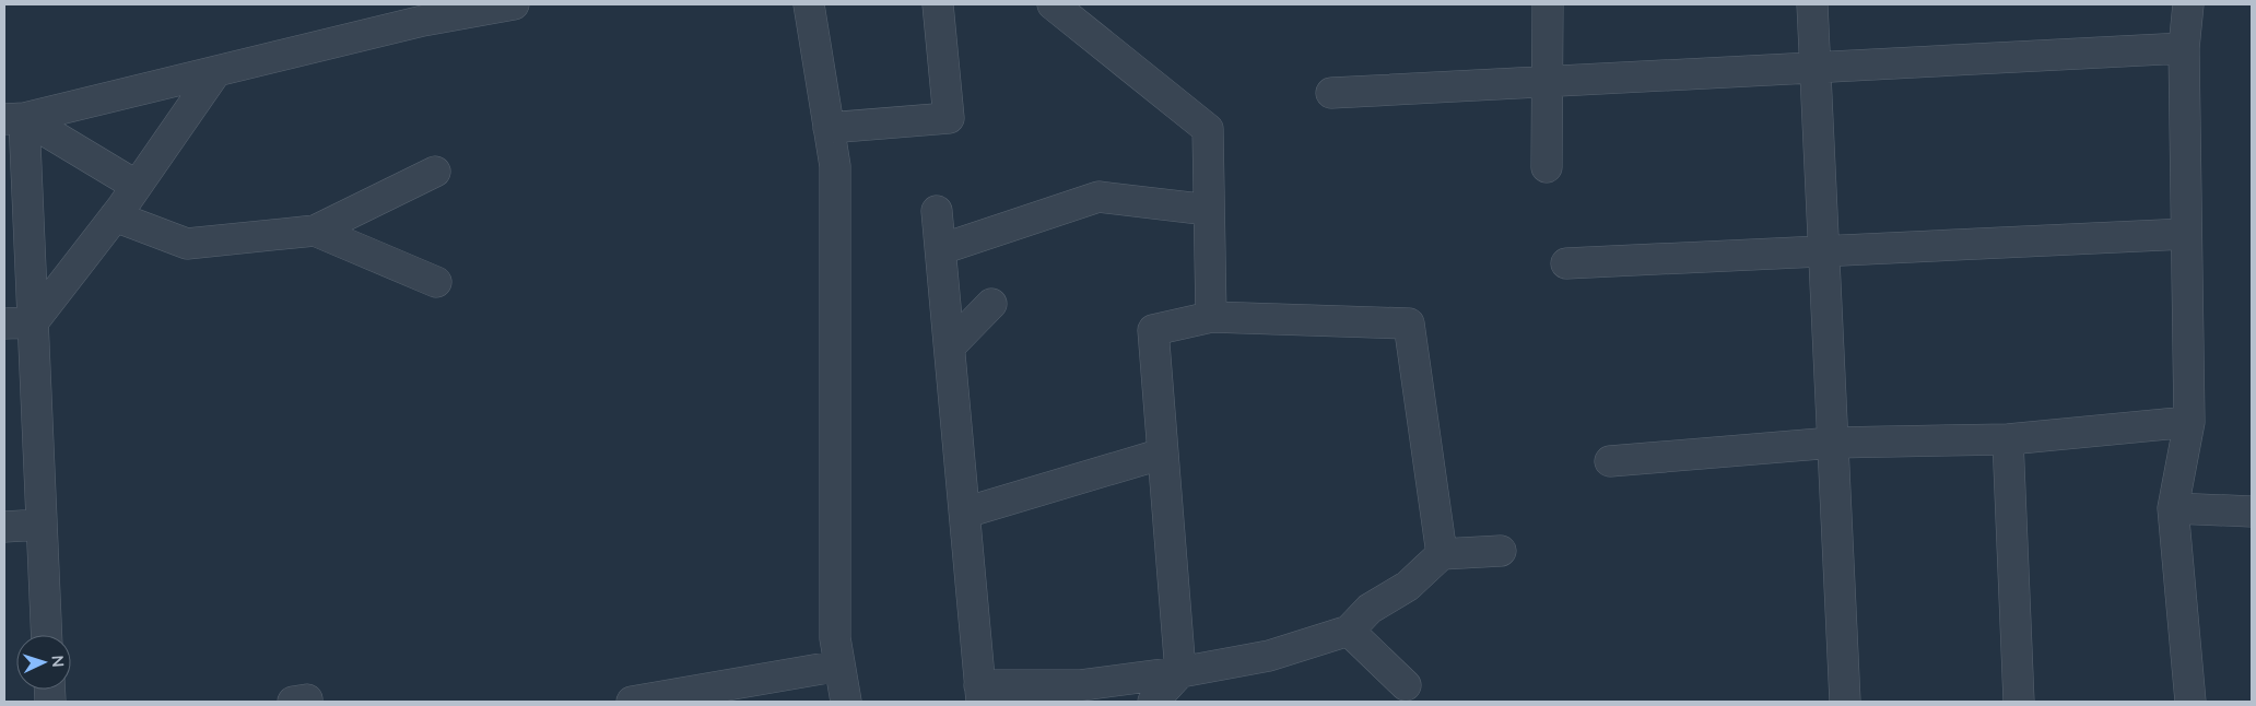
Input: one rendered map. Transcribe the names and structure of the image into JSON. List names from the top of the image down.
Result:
{
  "north": "right"
}
